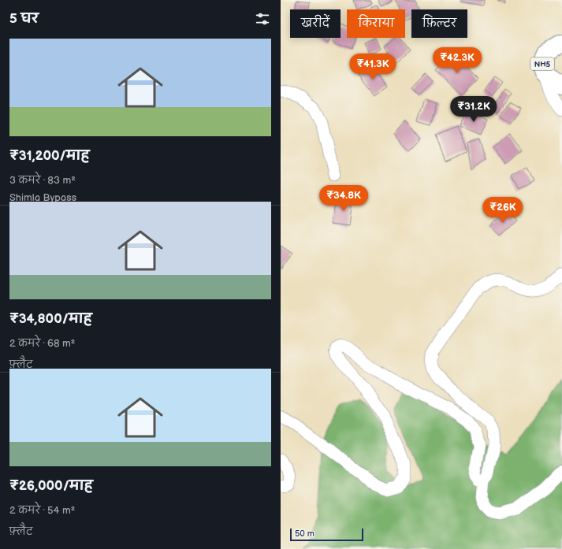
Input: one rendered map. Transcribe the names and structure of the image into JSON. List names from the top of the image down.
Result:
{
  "streets": {
    "highway": ["NH5"]
  },
  "scale_bar": "50 m",
  "page": {
    "heading": "5 घर",
    "chip": ["खरीदें", "किराया", "फ़िल्टर"],
    "list": [
      {
        "name": "₹31,200/माह",
        "note": "3 कमरे · 83 m² · Shimla Bypass"
      },
      {
        "name": "₹34,800/माह",
        "note": "2 कमरे · 68 m² · फ़्लैट"
      },
      {
        "name": "₹26,000/माह",
        "note": "2 कमरे · 54 m² · फ़्लैट"
      }
    ],
    "price": [
      "₹42.3K",
      "₹41.3K",
      "₹31.2K",
      "₹34.8K",
      "₹26K"
    ],
    "scale": "50 m"
  }
}
